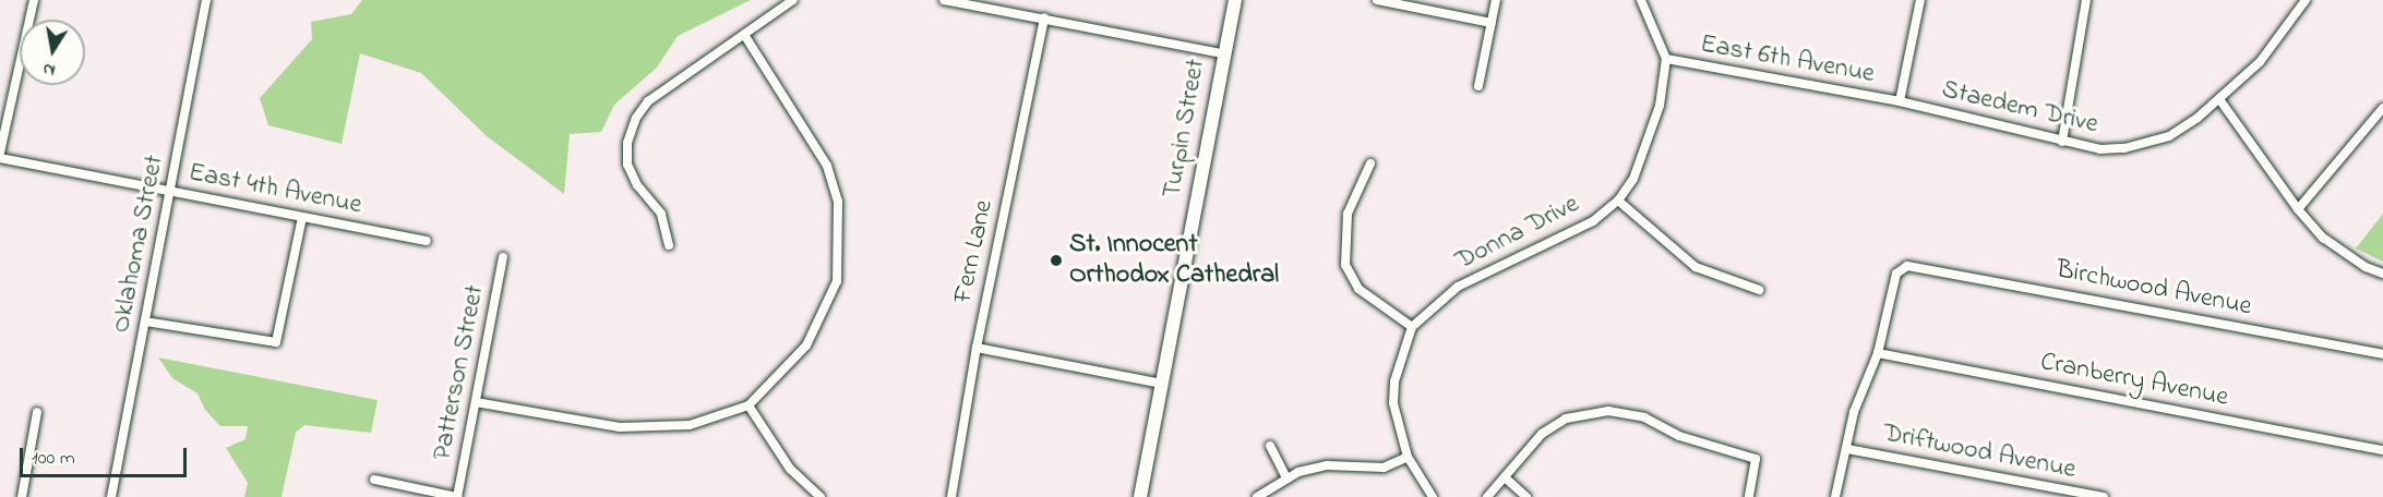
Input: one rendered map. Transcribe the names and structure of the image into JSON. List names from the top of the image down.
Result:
{
  "streets": {
    "street": [
      "East 6th Avenue",
      "Staedem Drive",
      "Turpin Street",
      "East 4th Avenue",
      "Donna Drive",
      "Oklahoma Street",
      "Fern Lane",
      "Birchwood Avenue",
      "Patterson Street",
      "Cranberry Avenue",
      "Driftwood Avenue"
    ]
  },
  "crossings": [
    ["East 6th Avenue", "Staedem Drive"],
    ["East 6th Avenue", "Donna Drive"],
    ["East 4th Avenue", "Oklahoma Street"],
    ["Birchwood Avenue", "Cranberry Avenue"]
  ],
  "places": ["St. Innocent Orthodox Cathedral"],
  "scale_bar": "100 m",
  "north": "bottom"
}
